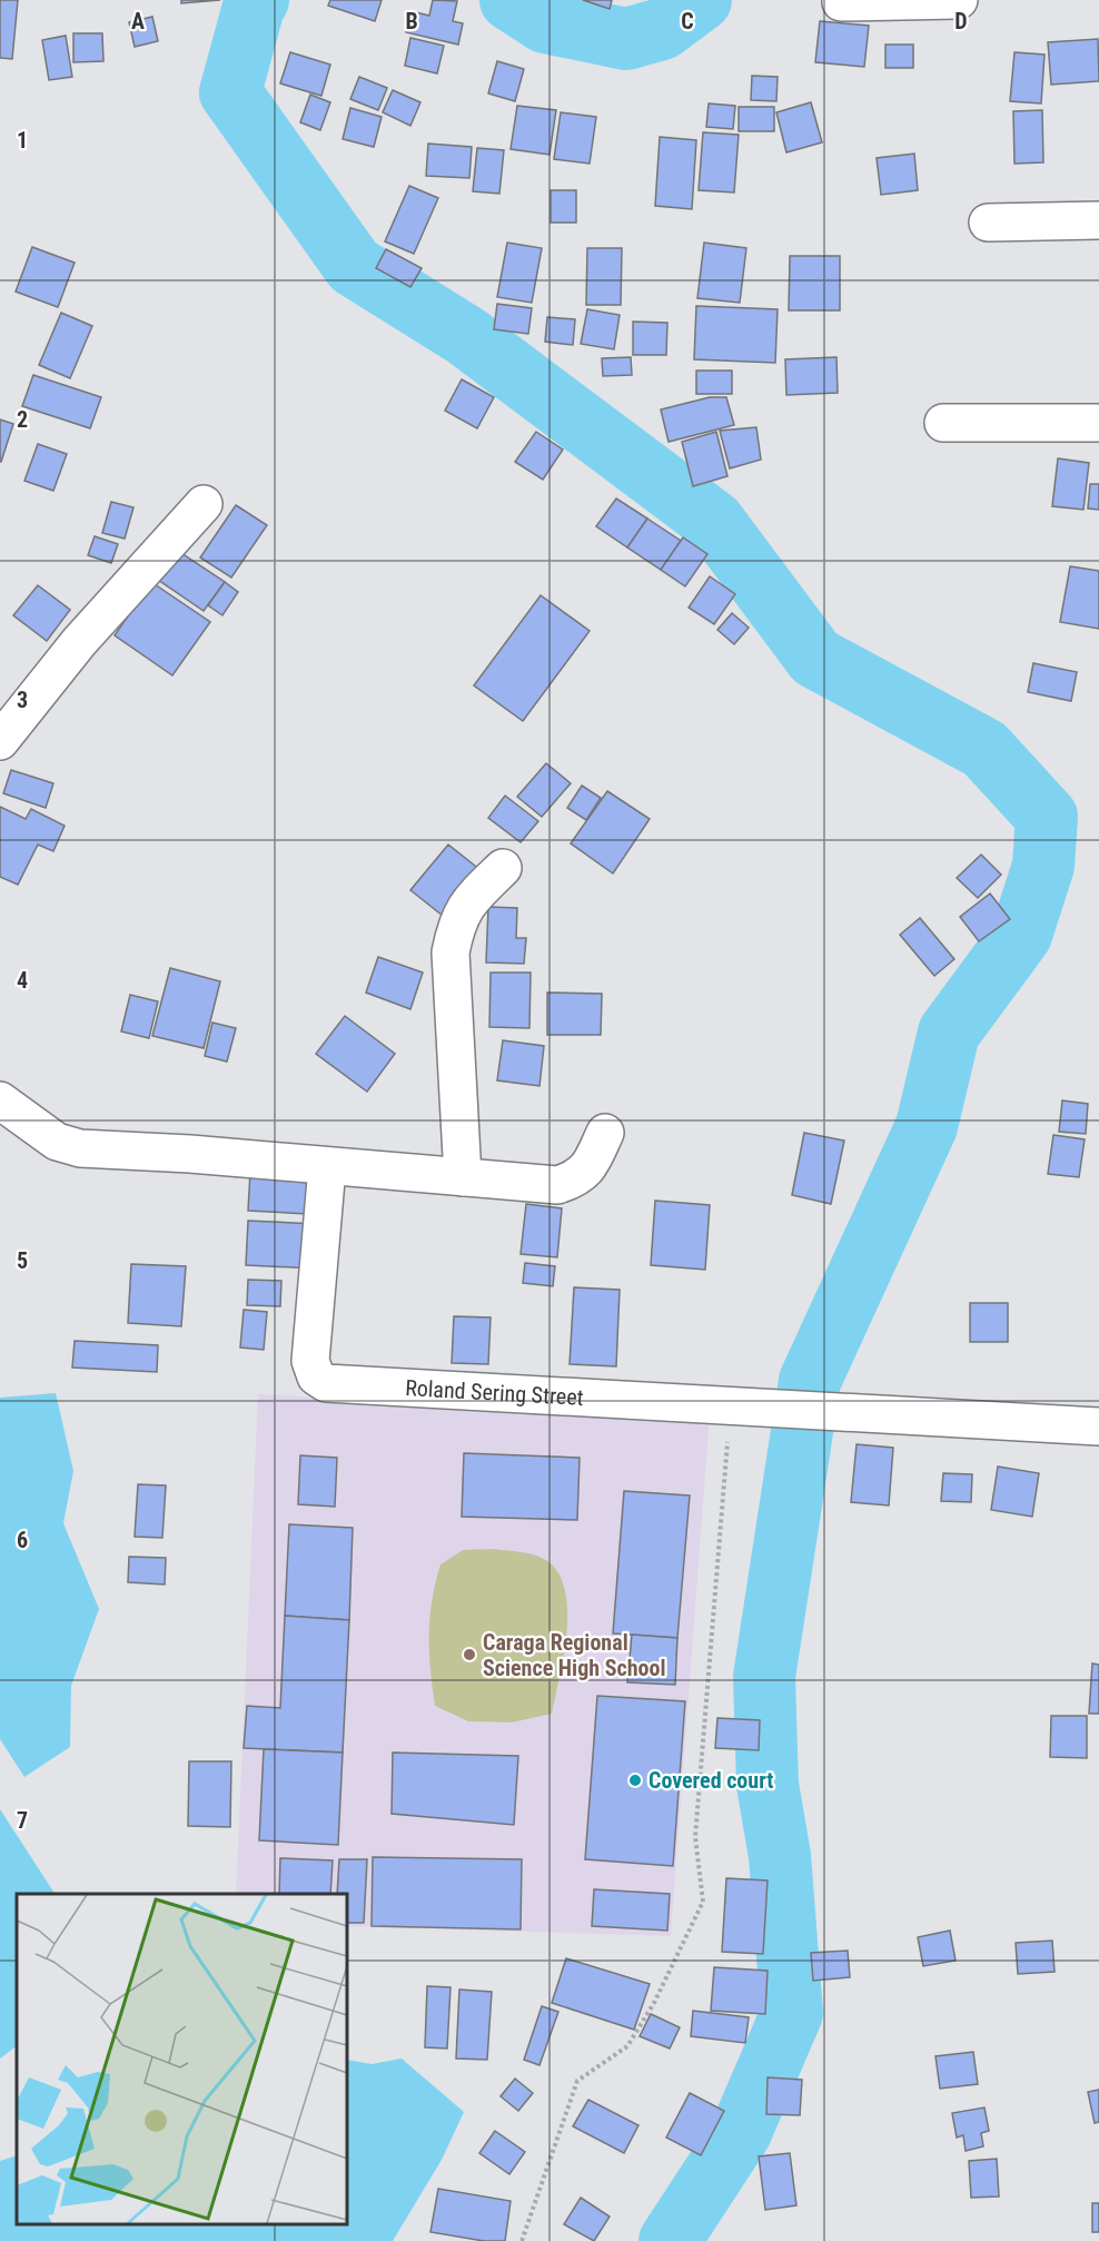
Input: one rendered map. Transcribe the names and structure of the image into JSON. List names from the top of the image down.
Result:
{
  "streets": {
    "street": ["Roland Sering Street"]
  },
  "places": ["Caraga Regional Science High School", "Covered court"],
  "grid": {
    "columns": [
      "A",
      "B",
      "C",
      "D"
    ],
    "rows": [
      "1",
      "2",
      "3",
      "4",
      "5",
      "6",
      "7"
    ]
  }
}
